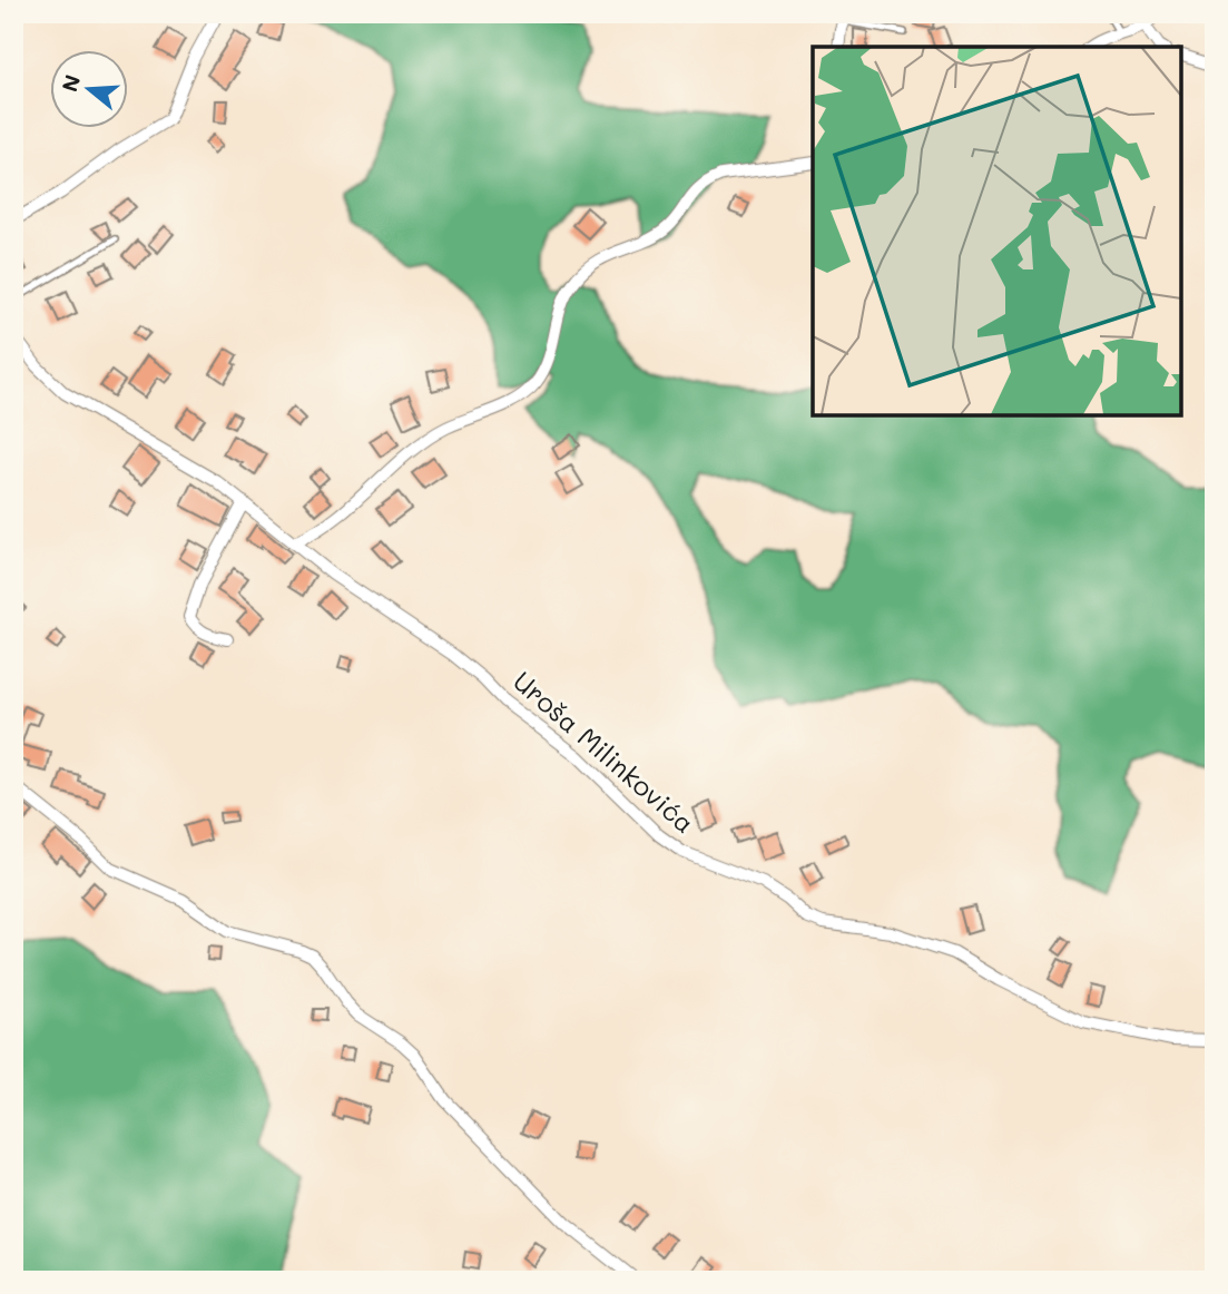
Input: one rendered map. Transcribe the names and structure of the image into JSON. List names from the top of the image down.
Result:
{
  "streets": {
    "street": ["Uroša Milinkovića"]
  },
  "north": "left"
}
